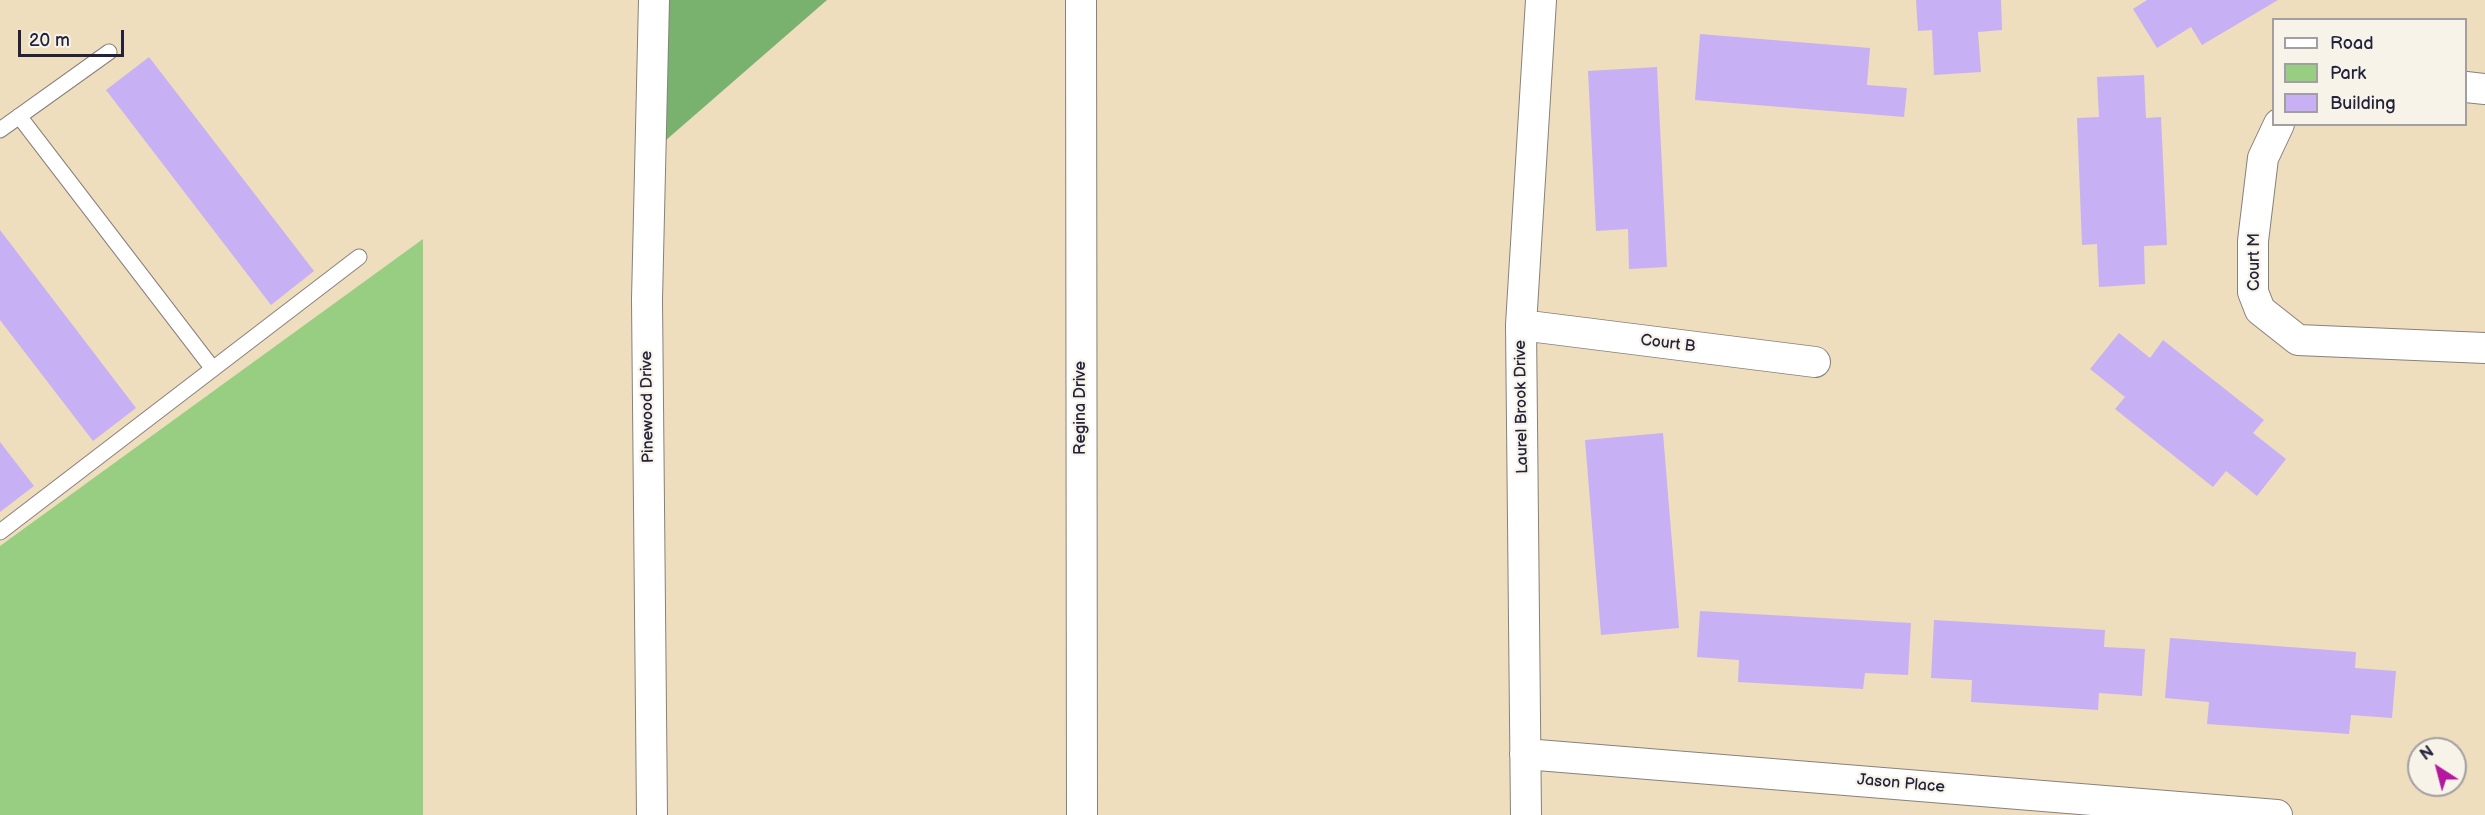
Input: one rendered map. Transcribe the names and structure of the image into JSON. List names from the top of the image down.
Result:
{
  "streets": {
    "street": [
      "Court M",
      "Court B",
      "Pinewood Drive",
      "Laurel Brook Drive",
      "Regina Drive",
      "Jason Place"
    ]
  },
  "crossings": [
    ["Court B", "Laurel Brook Drive"],
    ["Laurel Brook Drive", "Jason Place"]
  ],
  "legend": ["Road", "Park", "Building"],
  "scale_bar": "20 m",
  "north": "top left"
}
